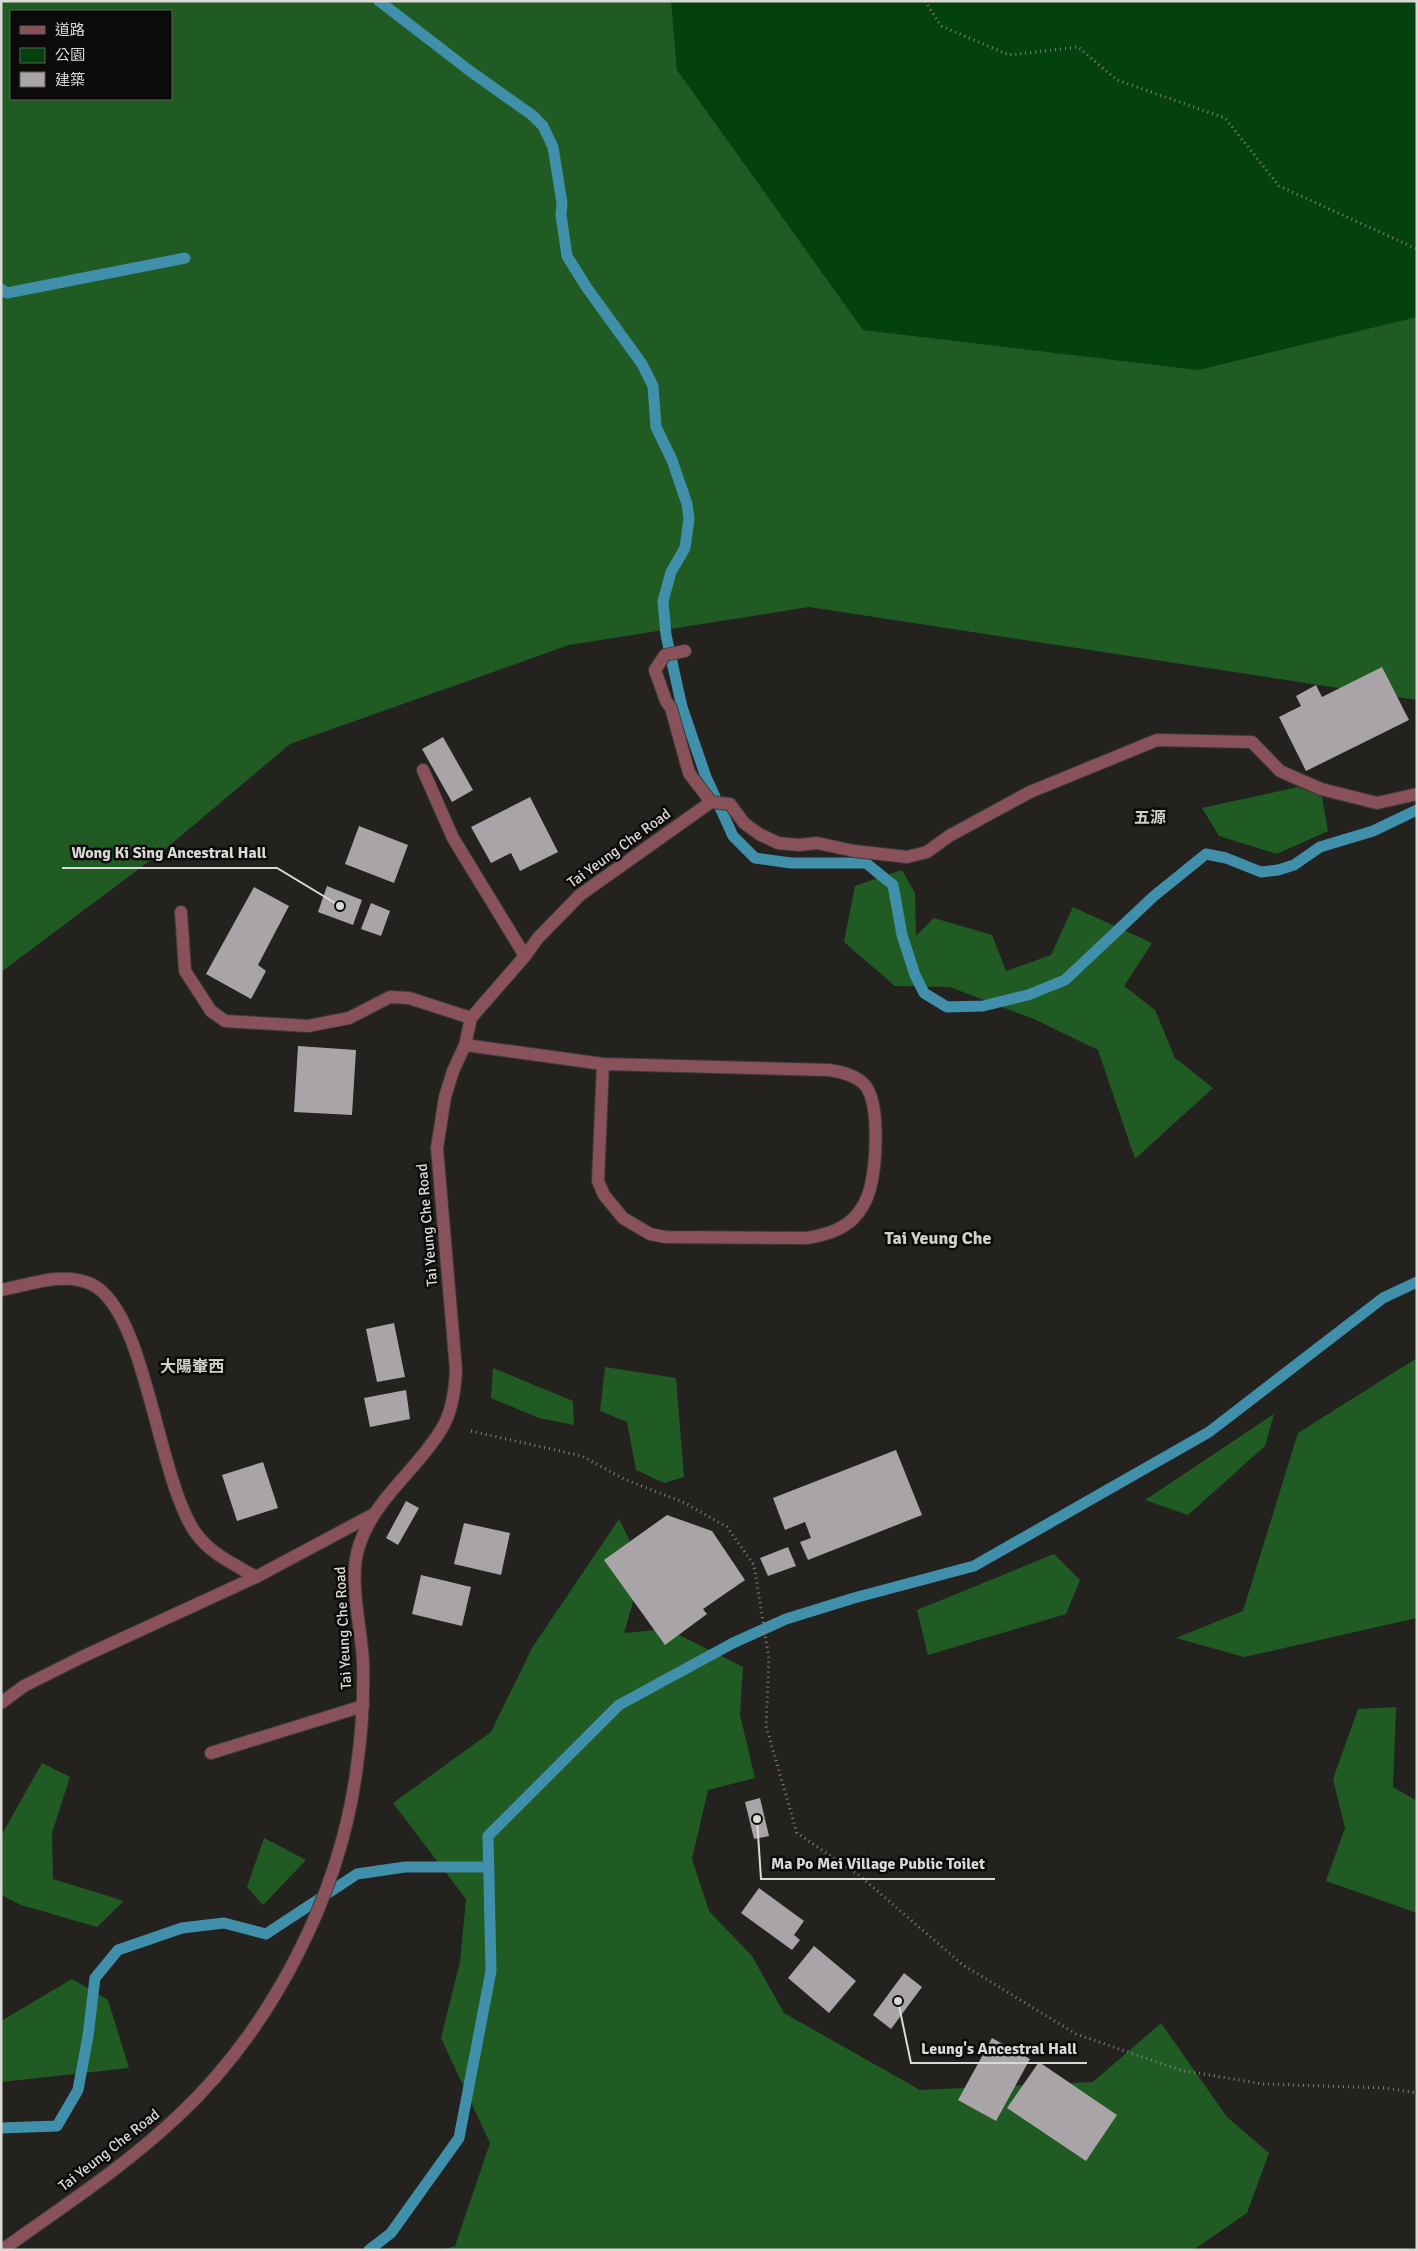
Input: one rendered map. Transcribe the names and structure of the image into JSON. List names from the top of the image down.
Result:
{
  "streets": {
    "street": ["Tai Yeung Che Road"]
  },
  "districts": ["五源", "Tai Yeung Che", "大陽輋西"],
  "places": ["Wong Ki Sing Ancestral Hall", "Ma Po Mei Village Public Toilet", "Leung's Ancestral Hall"],
  "legend": ["道路", "公園", "建築"]
}
